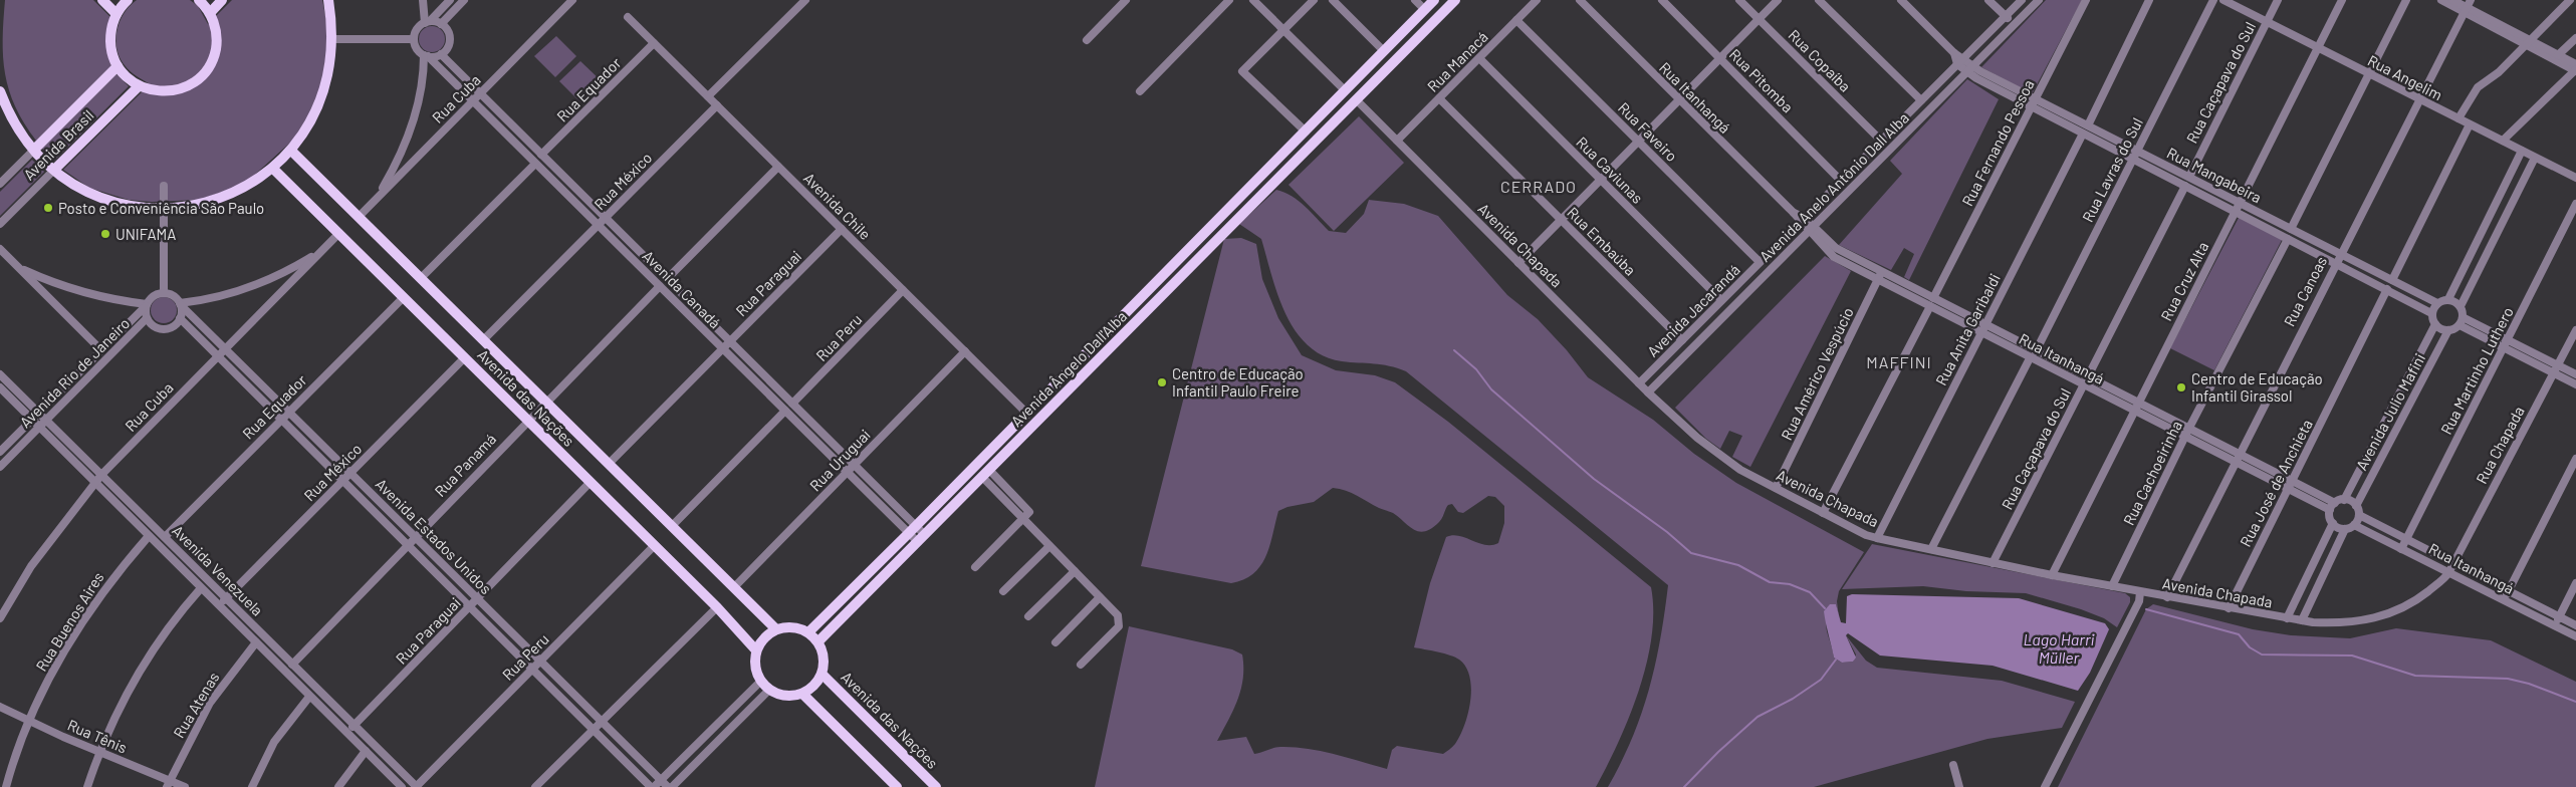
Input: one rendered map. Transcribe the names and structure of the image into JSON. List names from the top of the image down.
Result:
{
  "streets": {
    "main road": ["Avenida Brasil", "Avenida Ângelo Dall'Alba", "Avenida das Nações"],
    "street": [
      "Rua Copaíba",
      "Rua Manacá",
      "Rua Angelim",
      "Rua Pitomba",
      "Rua Caçapava do Sul",
      "Rua Equador",
      "Rua Itanhangá",
      "Rua Cuba",
      "Rua Faveiro",
      "Rua Fernando Pessoa",
      "Rua Caviunas",
      "Rua Lavras do Sul",
      "Rua Mangabeira",
      "Rua México",
      "Avenida Anelo Antônio Dall Alba",
      "Avenida Chile",
      "Rua Embaúba",
      "Avenida Chapada",
      "Rua Cruz Alta",
      "Rua Paraguai",
      "Avenida Canadá",
      "Rua Canoas",
      "Avenida Jacarandá",
      "Rua Anita Garibaldi",
      "Rua Peru",
      "Rua Martinho Luthero",
      "Avenida Rio de Janeiro",
      "Rua Américo Vespúcio",
      "Avenida Julio Mafini",
      "Rua Chapada",
      "Rua Uruguai",
      "Rua Panamá",
      "Rua Cachoeirinha",
      "Rua José de Anchieta",
      "Avenida Estados Unidos",
      "Avenida Venezuela",
      "Rua Buenos Aires",
      "Rua Atenas",
      "Rua Tênis"
    ]
  },
  "crossings": [
    ["Rua Copaíba", "Avenida Jacarandá"],
    ["Rua Manacá", "Rua Faveiro"],
    ["Rua Manacá", "Rua Caviunas"],
    ["Rua Manacá", "Rua Embaúba"],
    ["Rua Manacá", "Avenida Chapada"],
    ["Rua Angelim", "Rua Caçapava do Sul"],
    ["Rua Angelim", "Rua Cruz Alta"],
    ["Rua Angelim", "Rua Canoas"],
    ["Rua Pitomba", "Avenida Jacarandá"],
    ["Rua Caçapava do Sul", "Rua Itanhangá"],
    ["Rua Caçapava do Sul", "Rua Mangabeira"],
    ["Rua Caçapava do Sul", "Avenida Chapada"],
    ["Rua Equador", "Avenida Chile"],
    ["Rua Equador", "Avenida Canadá"],
    ["Rua Equador", "Avenida das Nações"],
    ["Rua Equador", "Avenida Estados Unidos"],
    ["Rua Equador", "Avenida Venezuela"],
    ["Rua Itanhangá", "Rua Fernando Pessoa"],
    ["Rua Itanhangá", "Rua Lavras do Sul"],
    ["Rua Itanhangá", "Avenida Anelo Antônio Dall Alba"],
    ["Rua Itanhangá", "Avenida Chapada"],
    ["Rua Itanhangá", "Rua Cruz Alta"],
    ["Rua Itanhangá", "Rua Canoas"],
    ["Rua Itanhangá", "Avenida Jacarandá"],
    ["Rua Itanhangá", "Rua Anita Garibaldi"],
    ["Rua Itanhangá", "Rua Martinho Luthero"],
    ["Rua Itanhangá", "Rua Américo Vespúcio"],
    ["Rua Itanhangá", "Avenida Julio Mafini"],
    ["Rua Itanhangá", "Rua Chapada"],
    ["Rua Itanhangá", "Rua Cachoeirinha"],
    ["Rua Itanhangá", "Rua José de Anchieta"],
    ["Rua Cuba", "Avenida Canadá"],
    ["Rua Cuba", "Avenida das Nações"],
    ["Rua Cuba", "Avenida Estados Unidos"],
    ["Rua Cuba", "Avenida Venezuela"],
    ["Rua Faveiro", "Avenida Jacarandá"],
    ["Rua Fernando Pessoa", "Rua Mangabeira"],
    ["Rua Fernando Pessoa", "Avenida Chapada"],
    ["Rua Caviunas", "Avenida Jacarandá"],
    ["Rua Lavras do Sul", "Rua Mangabeira"],
    ["Rua Mangabeira", "Avenida Anelo Antônio Dall Alba"],
    ["Rua Mangabeira", "Rua Cruz Alta"],
    ["Rua Mangabeira", "Rua Canoas"],
    ["Rua Mangabeira", "Rua Anita Garibaldi"],
    ["Rua Mangabeira", "Avenida Julio Mafini"],
    ["Rua Mangabeira", "Rua Cachoeirinha"],
    ["Rua Mangabeira", "Rua José de Anchieta"],
    ["Rua México", "Avenida Chile"],
    ["Rua México", "Avenida Canadá"],
    ["Rua México", "Avenida das Nações"],
    ["Rua México", "Avenida Estados Unidos"],
    ["Rua México", "Avenida Venezuela"],
    ["Avenida Anelo Antônio Dall Alba", "Avenida Chapada"],
    ["Avenida Chile", "Rua Paraguai"],
    ["Avenida Chile", "Rua Peru"],
    ["Avenida Chile", "Avenida Ângelo Dall'Alba"],
    ["Avenida Chile", "Rua Uruguai"],
    ["Rua Embaúba", "Avenida Jacarandá"],
    ["Avenida Chapada", "Rua Cruz Alta"],
    ["Avenida Chapada", "Rua Canoas"],
    ["Avenida Chapada", "Avenida Jacarandá"],
    ["Avenida Chapada", "Rua Anita Garibaldi"],
    ["Avenida Chapada", "Avenida Ângelo Dall'Alba"],
    ["Avenida Chapada", "Rua Américo Vespúcio"],
    ["Avenida Chapada", "Rua Chapada"],
    ["Avenida Chapada", "Rua Cachoeirinha"],
    ["Avenida Chapada", "Rua José de Anchieta"],
    ["Rua Paraguai", "Avenida Canadá"],
    ["Rua Paraguai", "Avenida das Nações"],
    ["Rua Paraguai", "Avenida Estados Unidos"],
    ["Rua Paraguai", "Avenida Venezuela"],
    ["Avenida Canadá", "Rua Peru"],
    ["Avenida Canadá", "Avenida Ângelo Dall'Alba"],
    ["Avenida Canadá", "Rua Uruguai"],
    ["Avenida Canadá", "Rua Panamá"],
    ["Rua Peru", "Avenida das Nações"],
    ["Rua Peru", "Avenida Estados Unidos"],
    ["Rua Peru", "Avenida Venezuela"],
    ["Avenida Ângelo Dall'Alba", "Avenida das Nações"],
    ["Avenida Rio de Janeiro", "Avenida Estados Unidos"],
    ["Avenida Rio de Janeiro", "Avenida Venezuela"],
    ["Avenida das Nações", "Rua Uruguai"],
    ["Avenida das Nações", "Rua Panamá"],
    ["Rua Panamá", "Avenida Estados Unidos"],
    ["Rua Panamá", "Avenida Venezuela"],
    ["Avenida Venezuela", "Rua Buenos Aires"],
    ["Avenida Venezuela", "Rua Atenas"],
    ["Rua Buenos Aires", "Rua Tênis"],
    ["Rua Atenas", "Rua Tênis"]
  ],
  "districts": ["CERRADO", "MAFFINI"],
  "water": ["Lago Harri Müller"],
  "places": [
    "Posto e Conveniência São Paulo",
    "UNIFAMA",
    "Centro de Educação Infantil Paulo Freire",
    "Centro de Educação Infantil Girassol"
  ]
}
